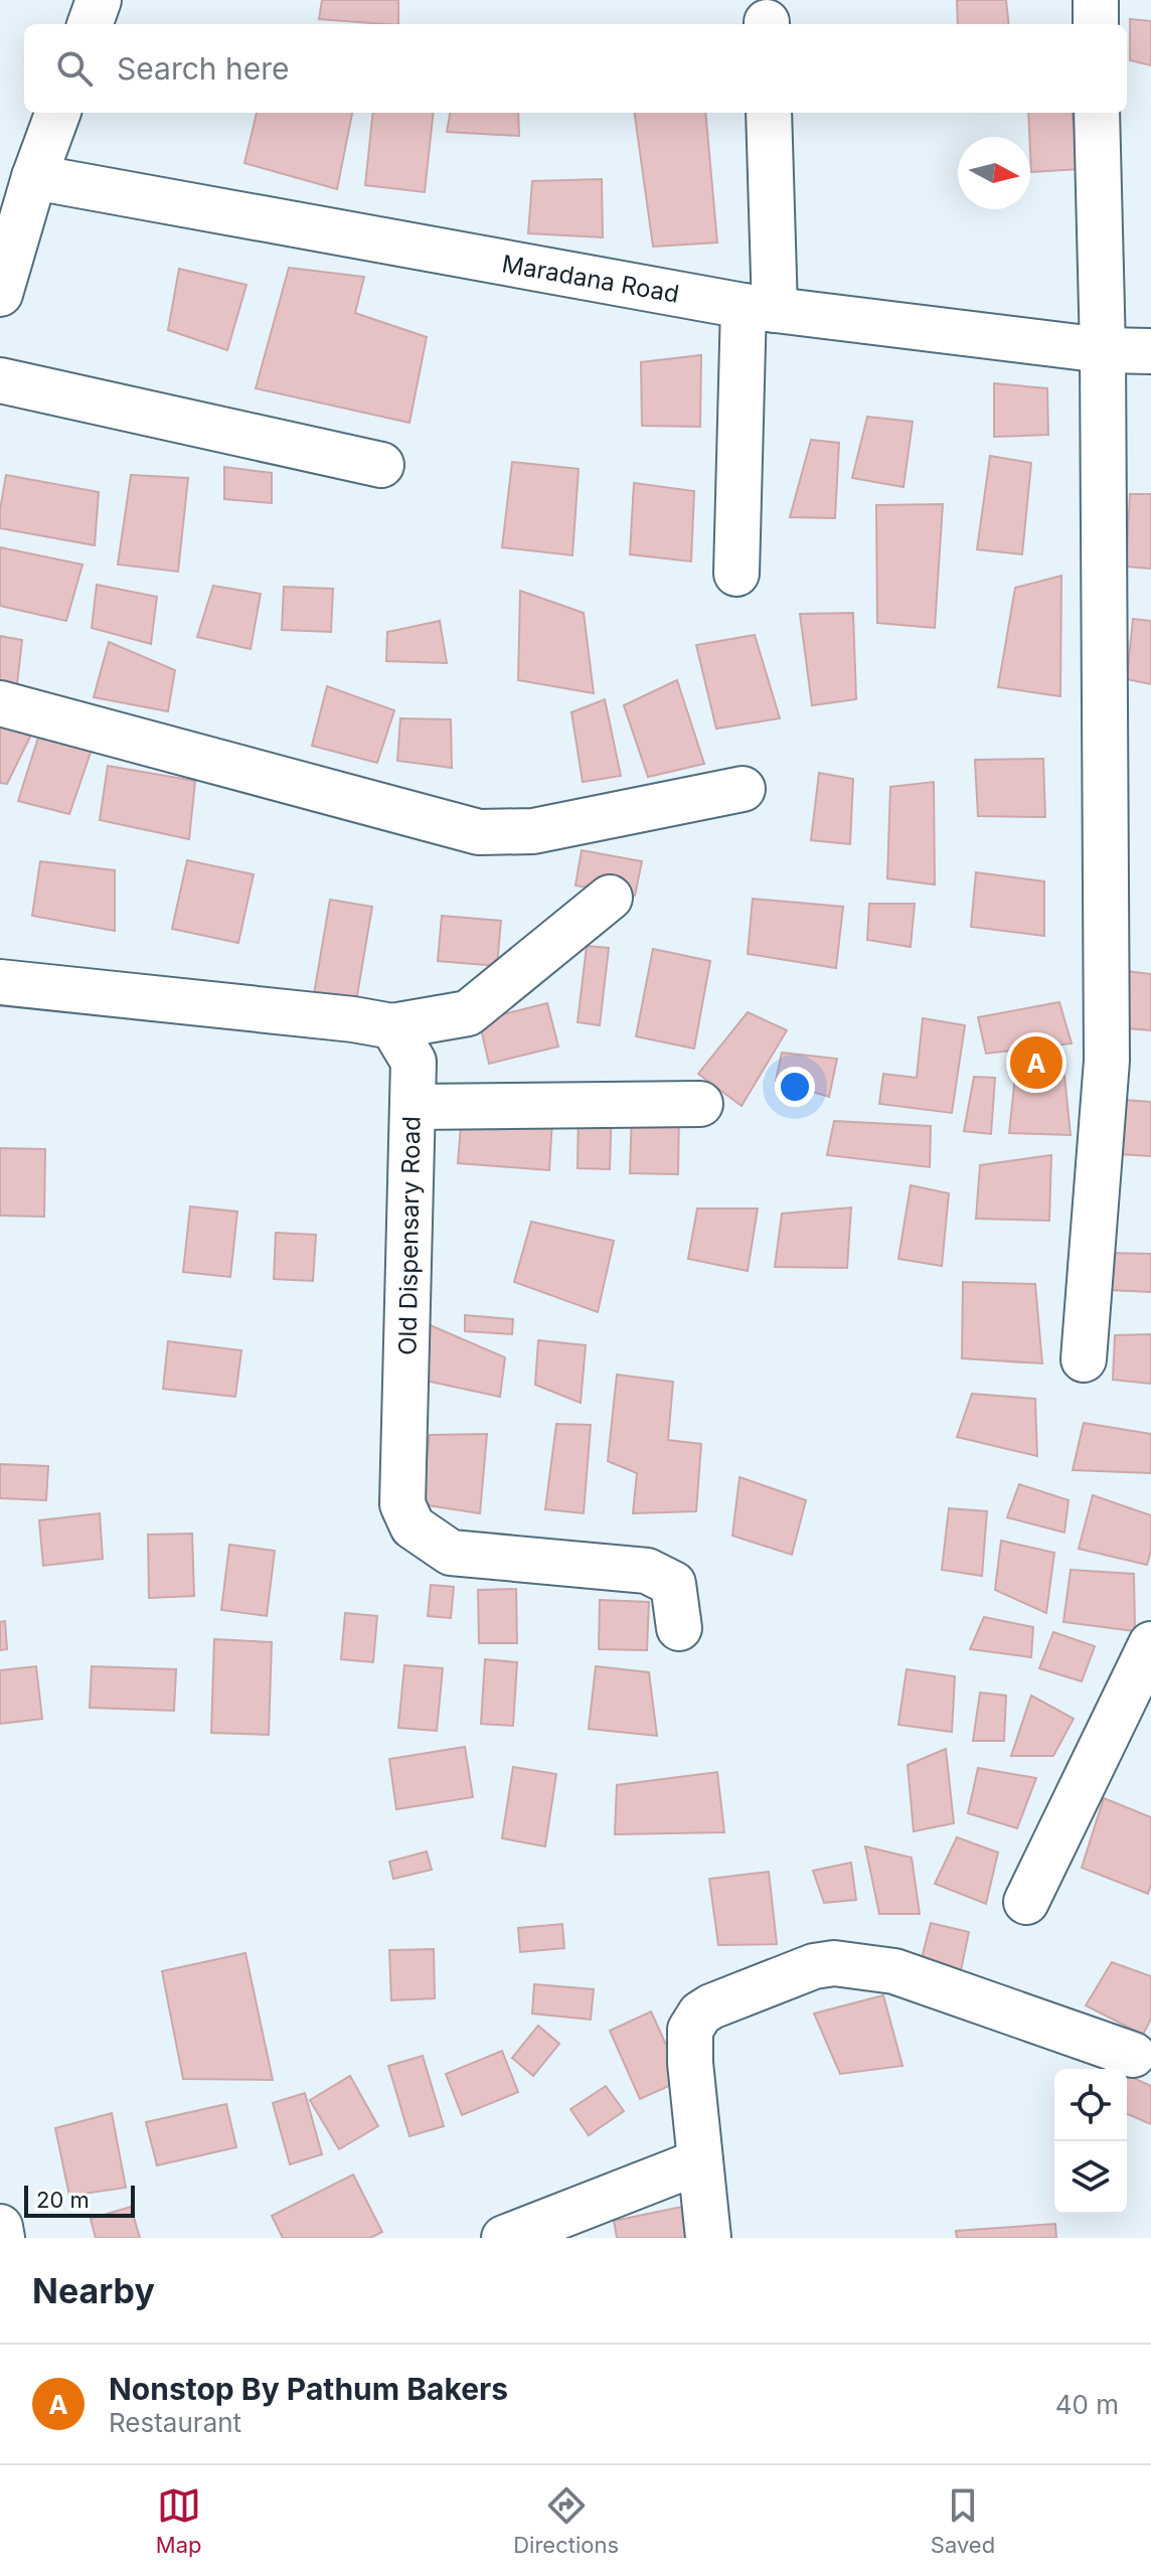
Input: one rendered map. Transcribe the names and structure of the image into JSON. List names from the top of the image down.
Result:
{
  "streets": {
    "street": ["Maradana Road", "Old Dispensary Road"]
  },
  "scale_bar": "20 m",
  "north": "right",
  "page": {
    "search": "Search here",
    "pins": "A",
    "scale": "20 m",
    "heading": "Nearby",
    "list": [
      {
        "mark": "A",
        "name": "Nonstop By Pathum Bakers",
        "note": "Restaurant",
        "value": "40 m"
      }
    ],
    "nav": ["Map", "Directions", "Saved"]
  }
}
